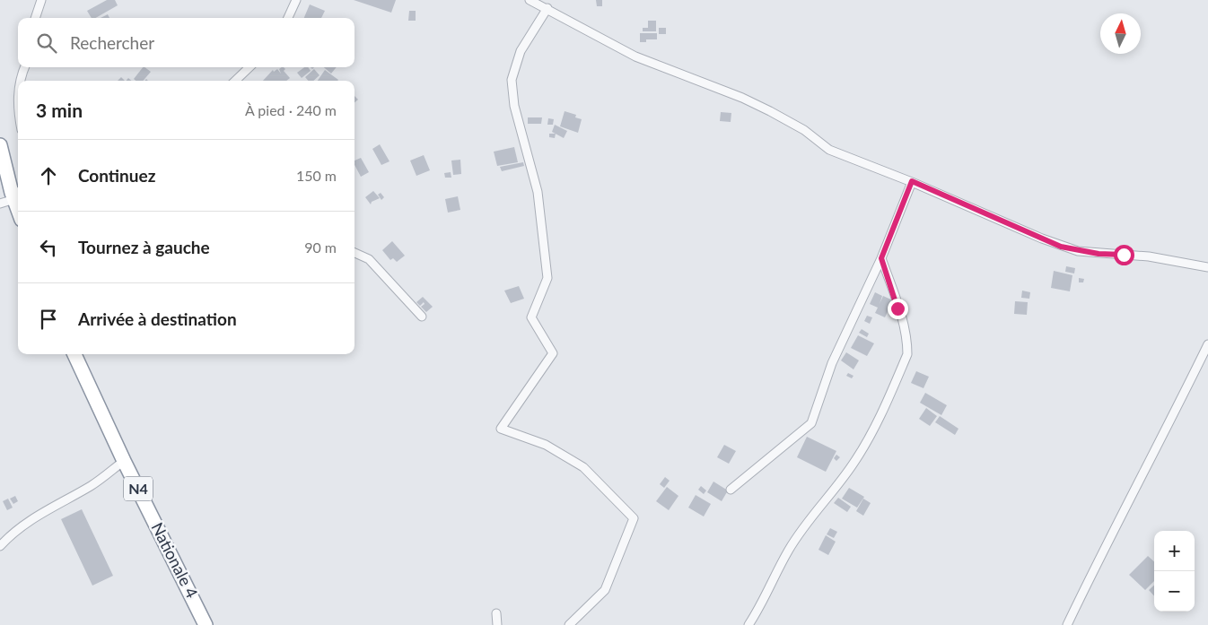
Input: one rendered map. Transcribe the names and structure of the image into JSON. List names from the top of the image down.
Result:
{
  "streets": {
    "highway": ["N4", "Nationale 4"]
  },
  "north": "top",
  "page": {
    "search": "Rechercher",
    "heading": ["3 min", "À pied · 240 m"],
    "list": [
      ["Continuez", "150 m"],
      ["Tournez à gauche", "90 m"],
      "Arrivée à destination"
    ],
    "map_buttons": ["+", "−"]
  }
}
